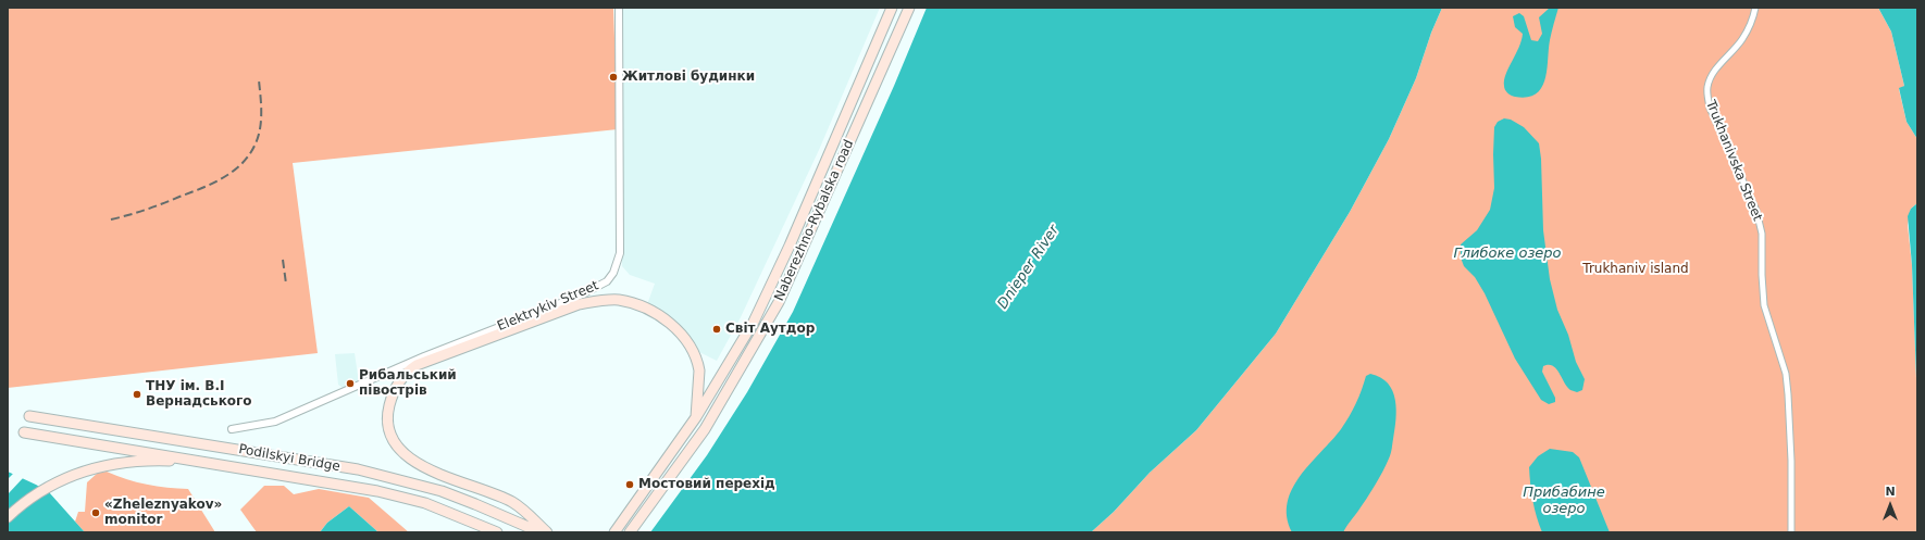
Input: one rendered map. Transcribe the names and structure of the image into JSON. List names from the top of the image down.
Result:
{
  "streets": {
    "main road": ["Naberezhno-Rybalska road", "Podilskyi Bridge"],
    "street": ["Trukhanivska Street", "Elektrykiv Street"]
  },
  "water": ["Глибоке озеро", "Dnieper River", "Прибабине озеро"],
  "parks": ["Trukhaniv island"],
  "places": [
    "Житлові будинки",
    "Світ Аутдор",
    "Рибальський півострів",
    "ТНУ ім. В.І Вернадського",
    "Мостовий перехід",
    "«Zheleznyakov» monitor"
  ],
  "north": "top"
}
